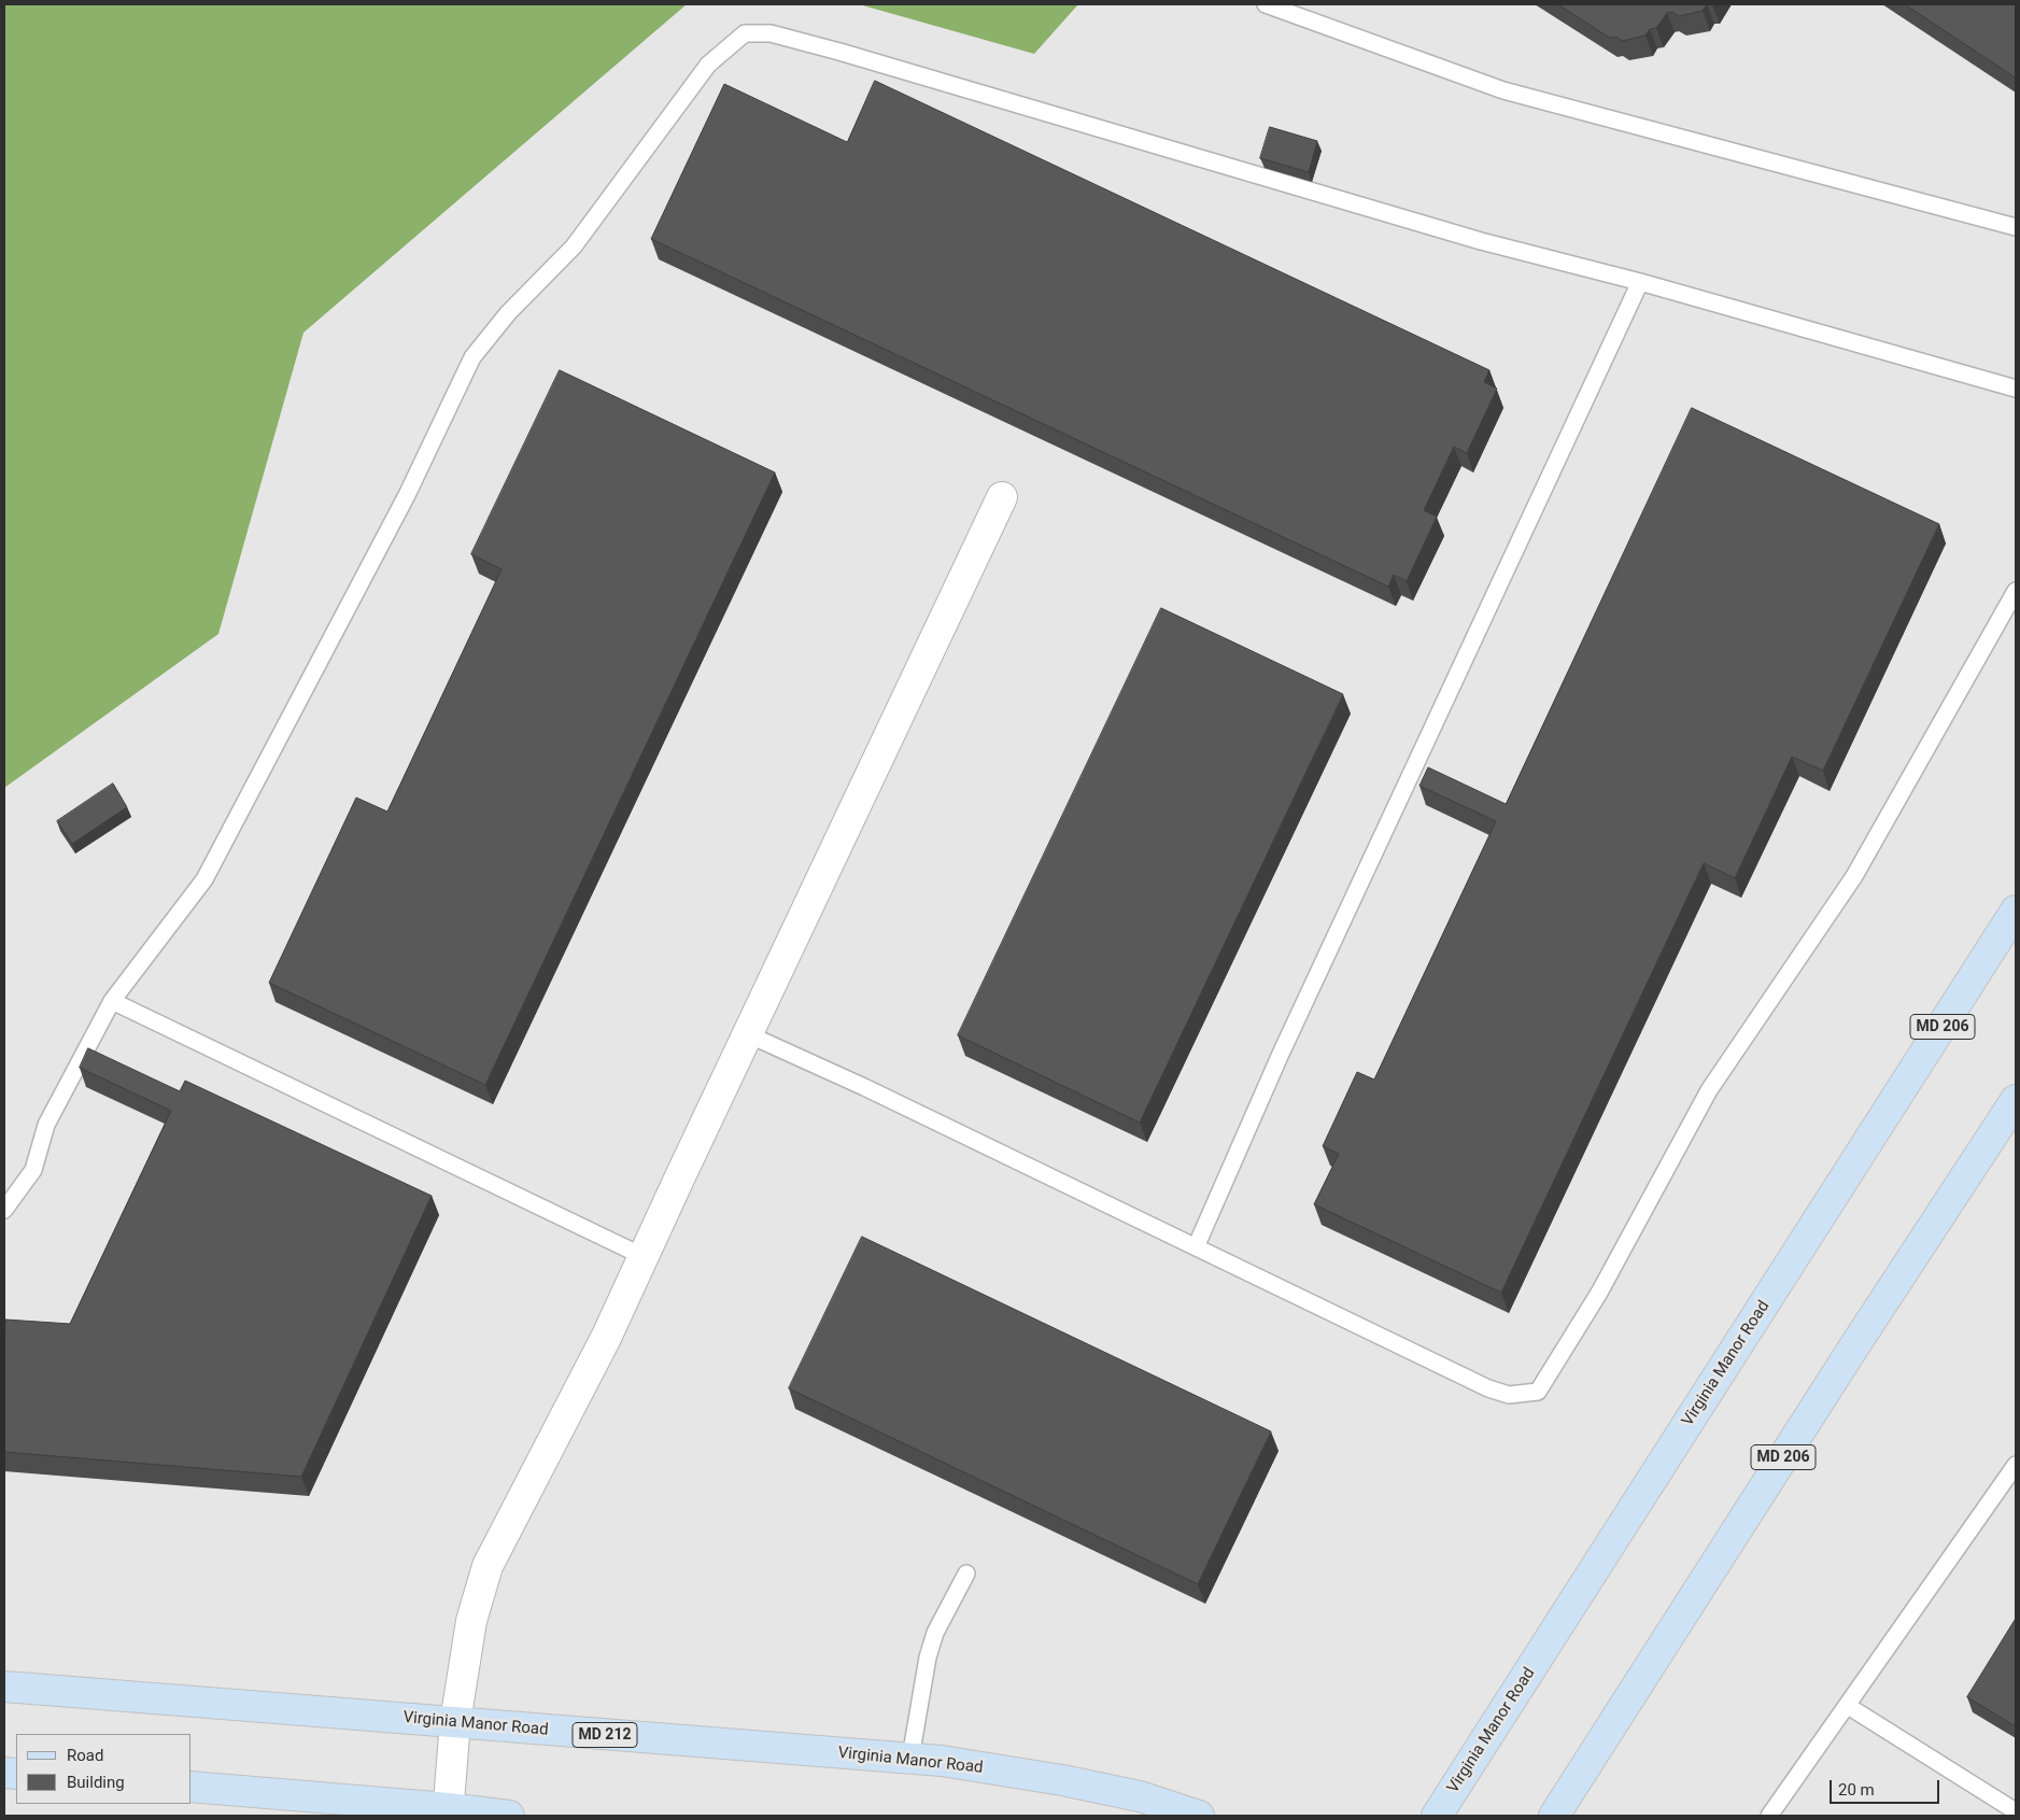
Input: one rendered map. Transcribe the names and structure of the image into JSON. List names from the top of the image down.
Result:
{
  "streets": {
    "main road": ["MD 206", "Virginia Manor Road", "MD 212"]
  },
  "legend": ["Road", "Building"],
  "scale_bar": "20 m"
}
